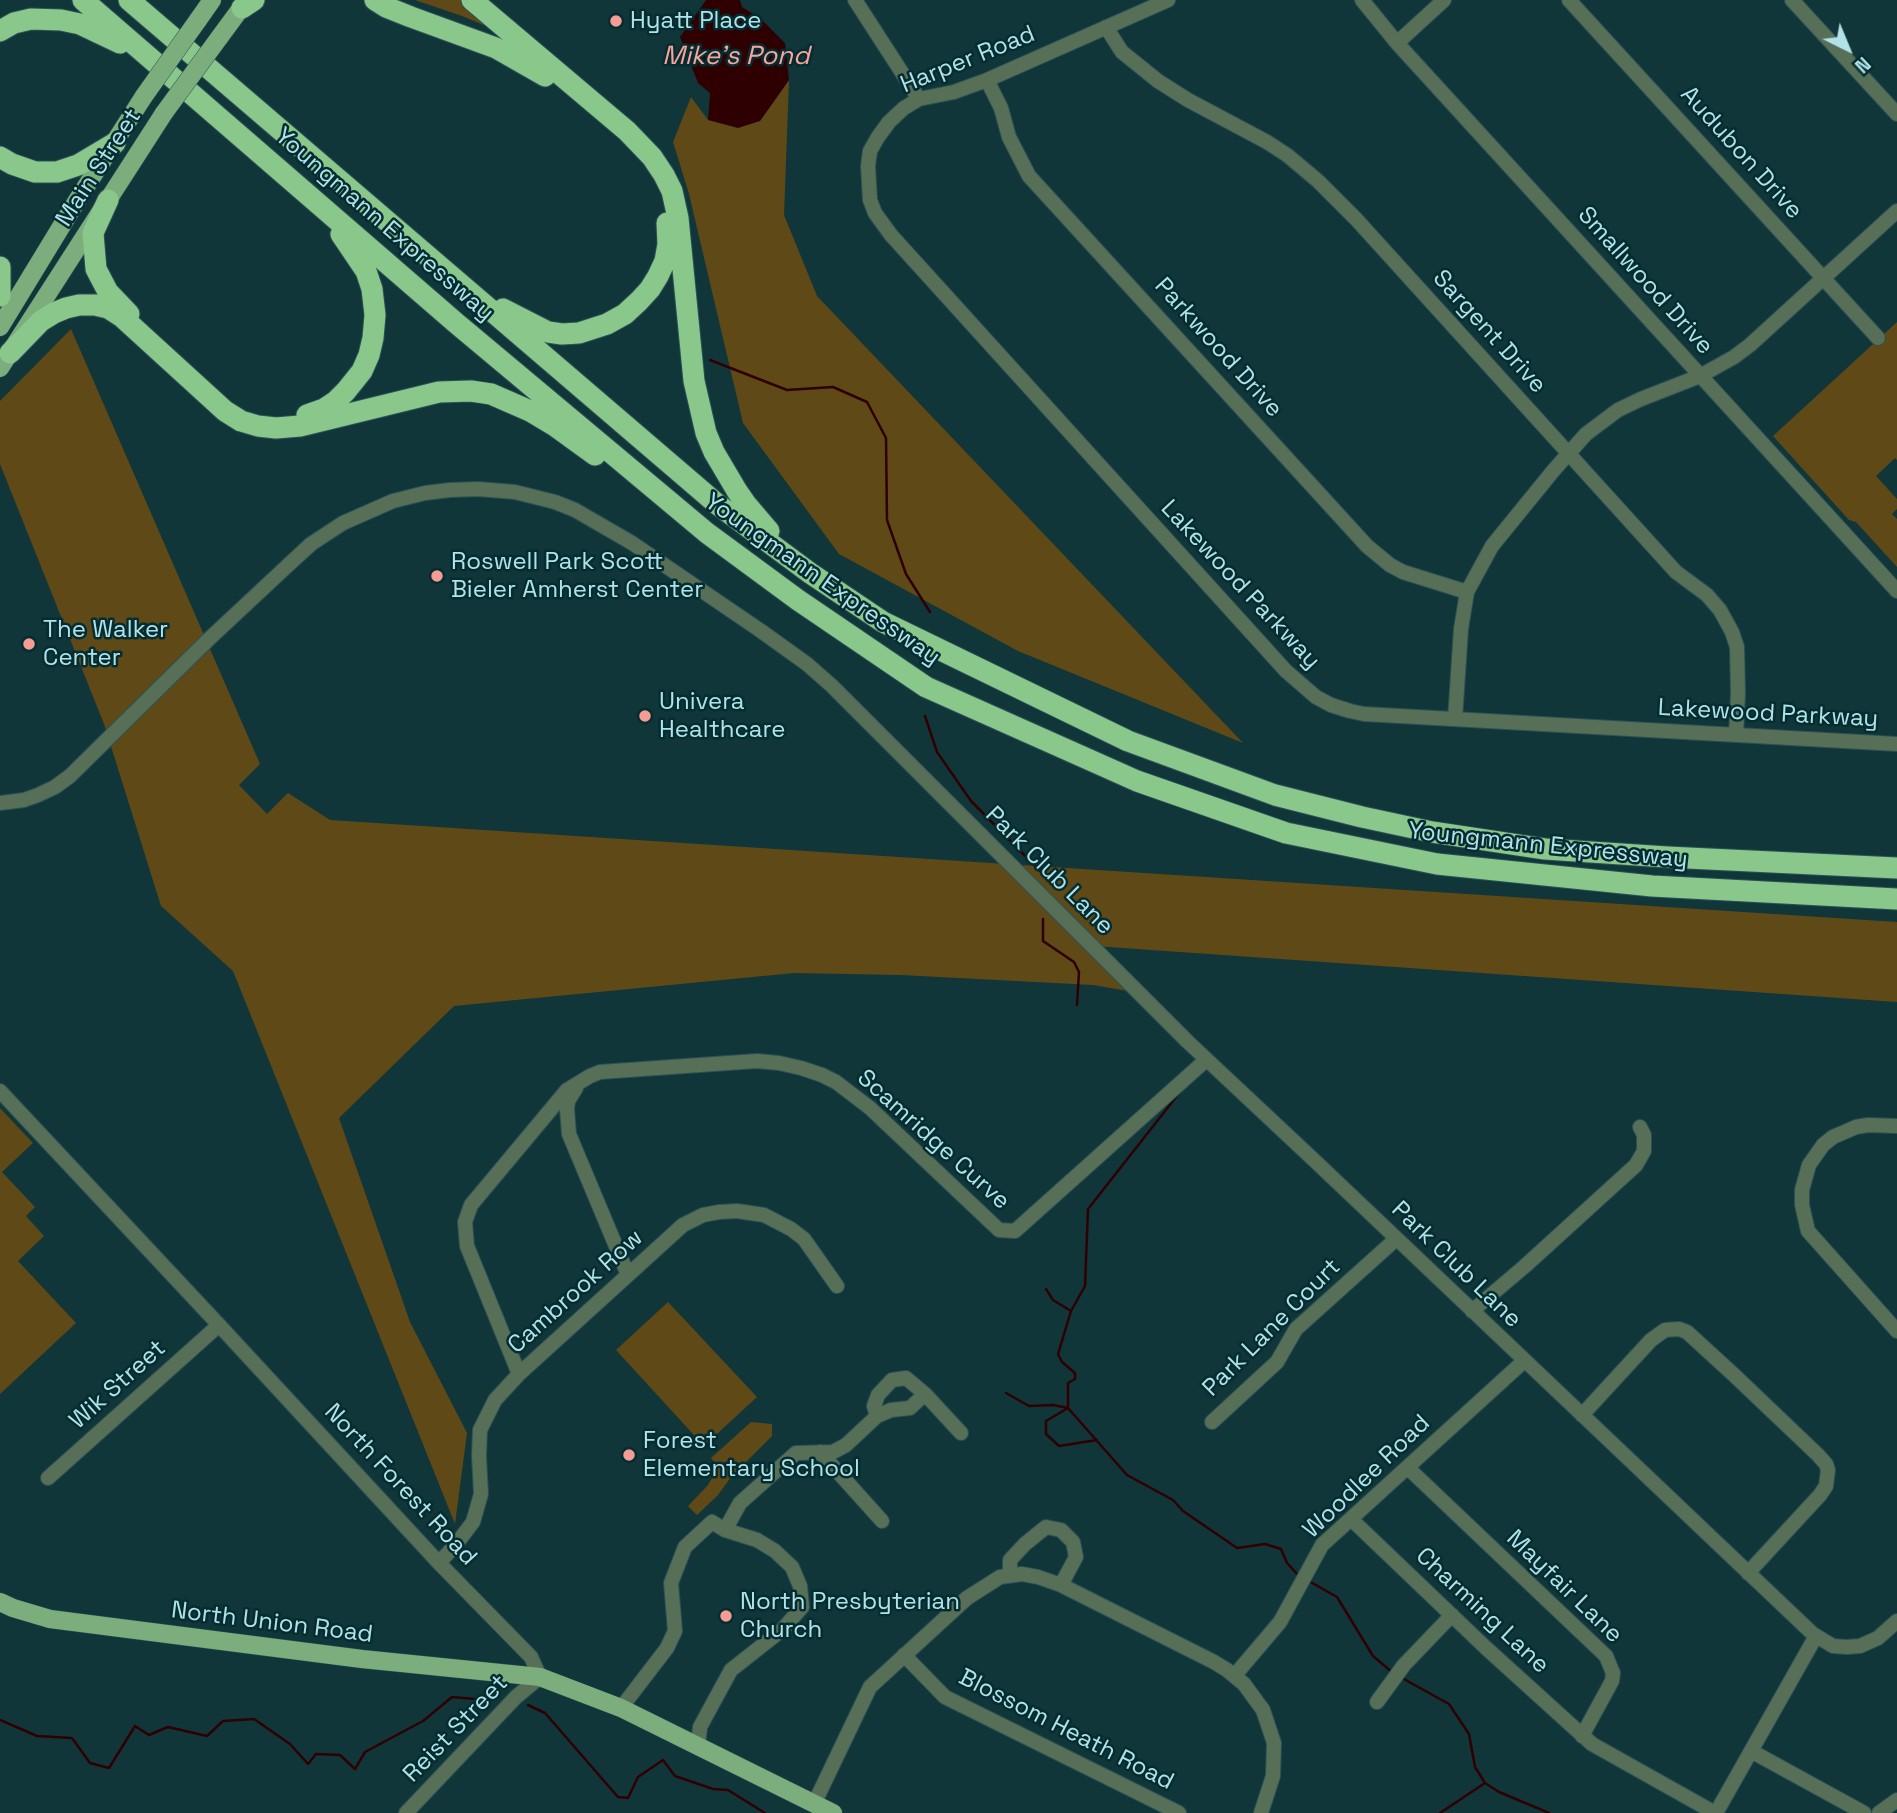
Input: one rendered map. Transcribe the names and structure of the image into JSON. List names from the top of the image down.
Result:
{
  "streets": {
    "highway": ["Youngmann Expressway"],
    "main road": ["Main Street", "North Union Road"],
    "street": [
      "Harper Road",
      "Audubon Drive",
      "Smallwood Drive",
      "Sargent Drive",
      "Parkwood Drive",
      "Lakewood Parkway",
      "Park Club Lane",
      "Scamridge Curve",
      "Cambrook Row",
      "Park Lane Court",
      "Wik Street",
      "Woodlee Road",
      "North Forest Road",
      "Mayfair Lane",
      "Charming Lane",
      "Reist Street",
      "Blossom Heath Road"
    ]
  },
  "crossings": [
    ["Harper Road", "Sargent Drive"],
    ["Harper Road", "Parkwood Drive"],
    ["Harper Road", "Lakewood Parkway"],
    ["Sargent Drive", "Lakewood Parkway"],
    ["Park Club Lane", "Scamridge Curve"],
    ["Park Club Lane", "Park Lane Court"],
    ["Park Club Lane", "Woodlee Road"],
    ["Scamridge Curve", "Cambrook Row"],
    ["Cambrook Row", "North Forest Road"],
    ["Wik Street", "North Forest Road"],
    ["Woodlee Road", "Mayfair Lane"],
    ["Woodlee Road", "Charming Lane"],
    ["North Forest Road", "North Union Road"],
    ["North Forest Road", "Reist Street"],
    ["Mayfair Lane", "Charming Lane"],
    ["North Union Road", "Reist Street"]
  ],
  "water": ["Mike's Pond"],
  "places": [
    "Hyatt Place",
    "Roswell Park Scott Bieler Amherst Center",
    "The Walker Center",
    "Univera Healthcare",
    "Forest Elementary School",
    "North Presbyterian Church"
  ],
  "north": "bottom right"
}
